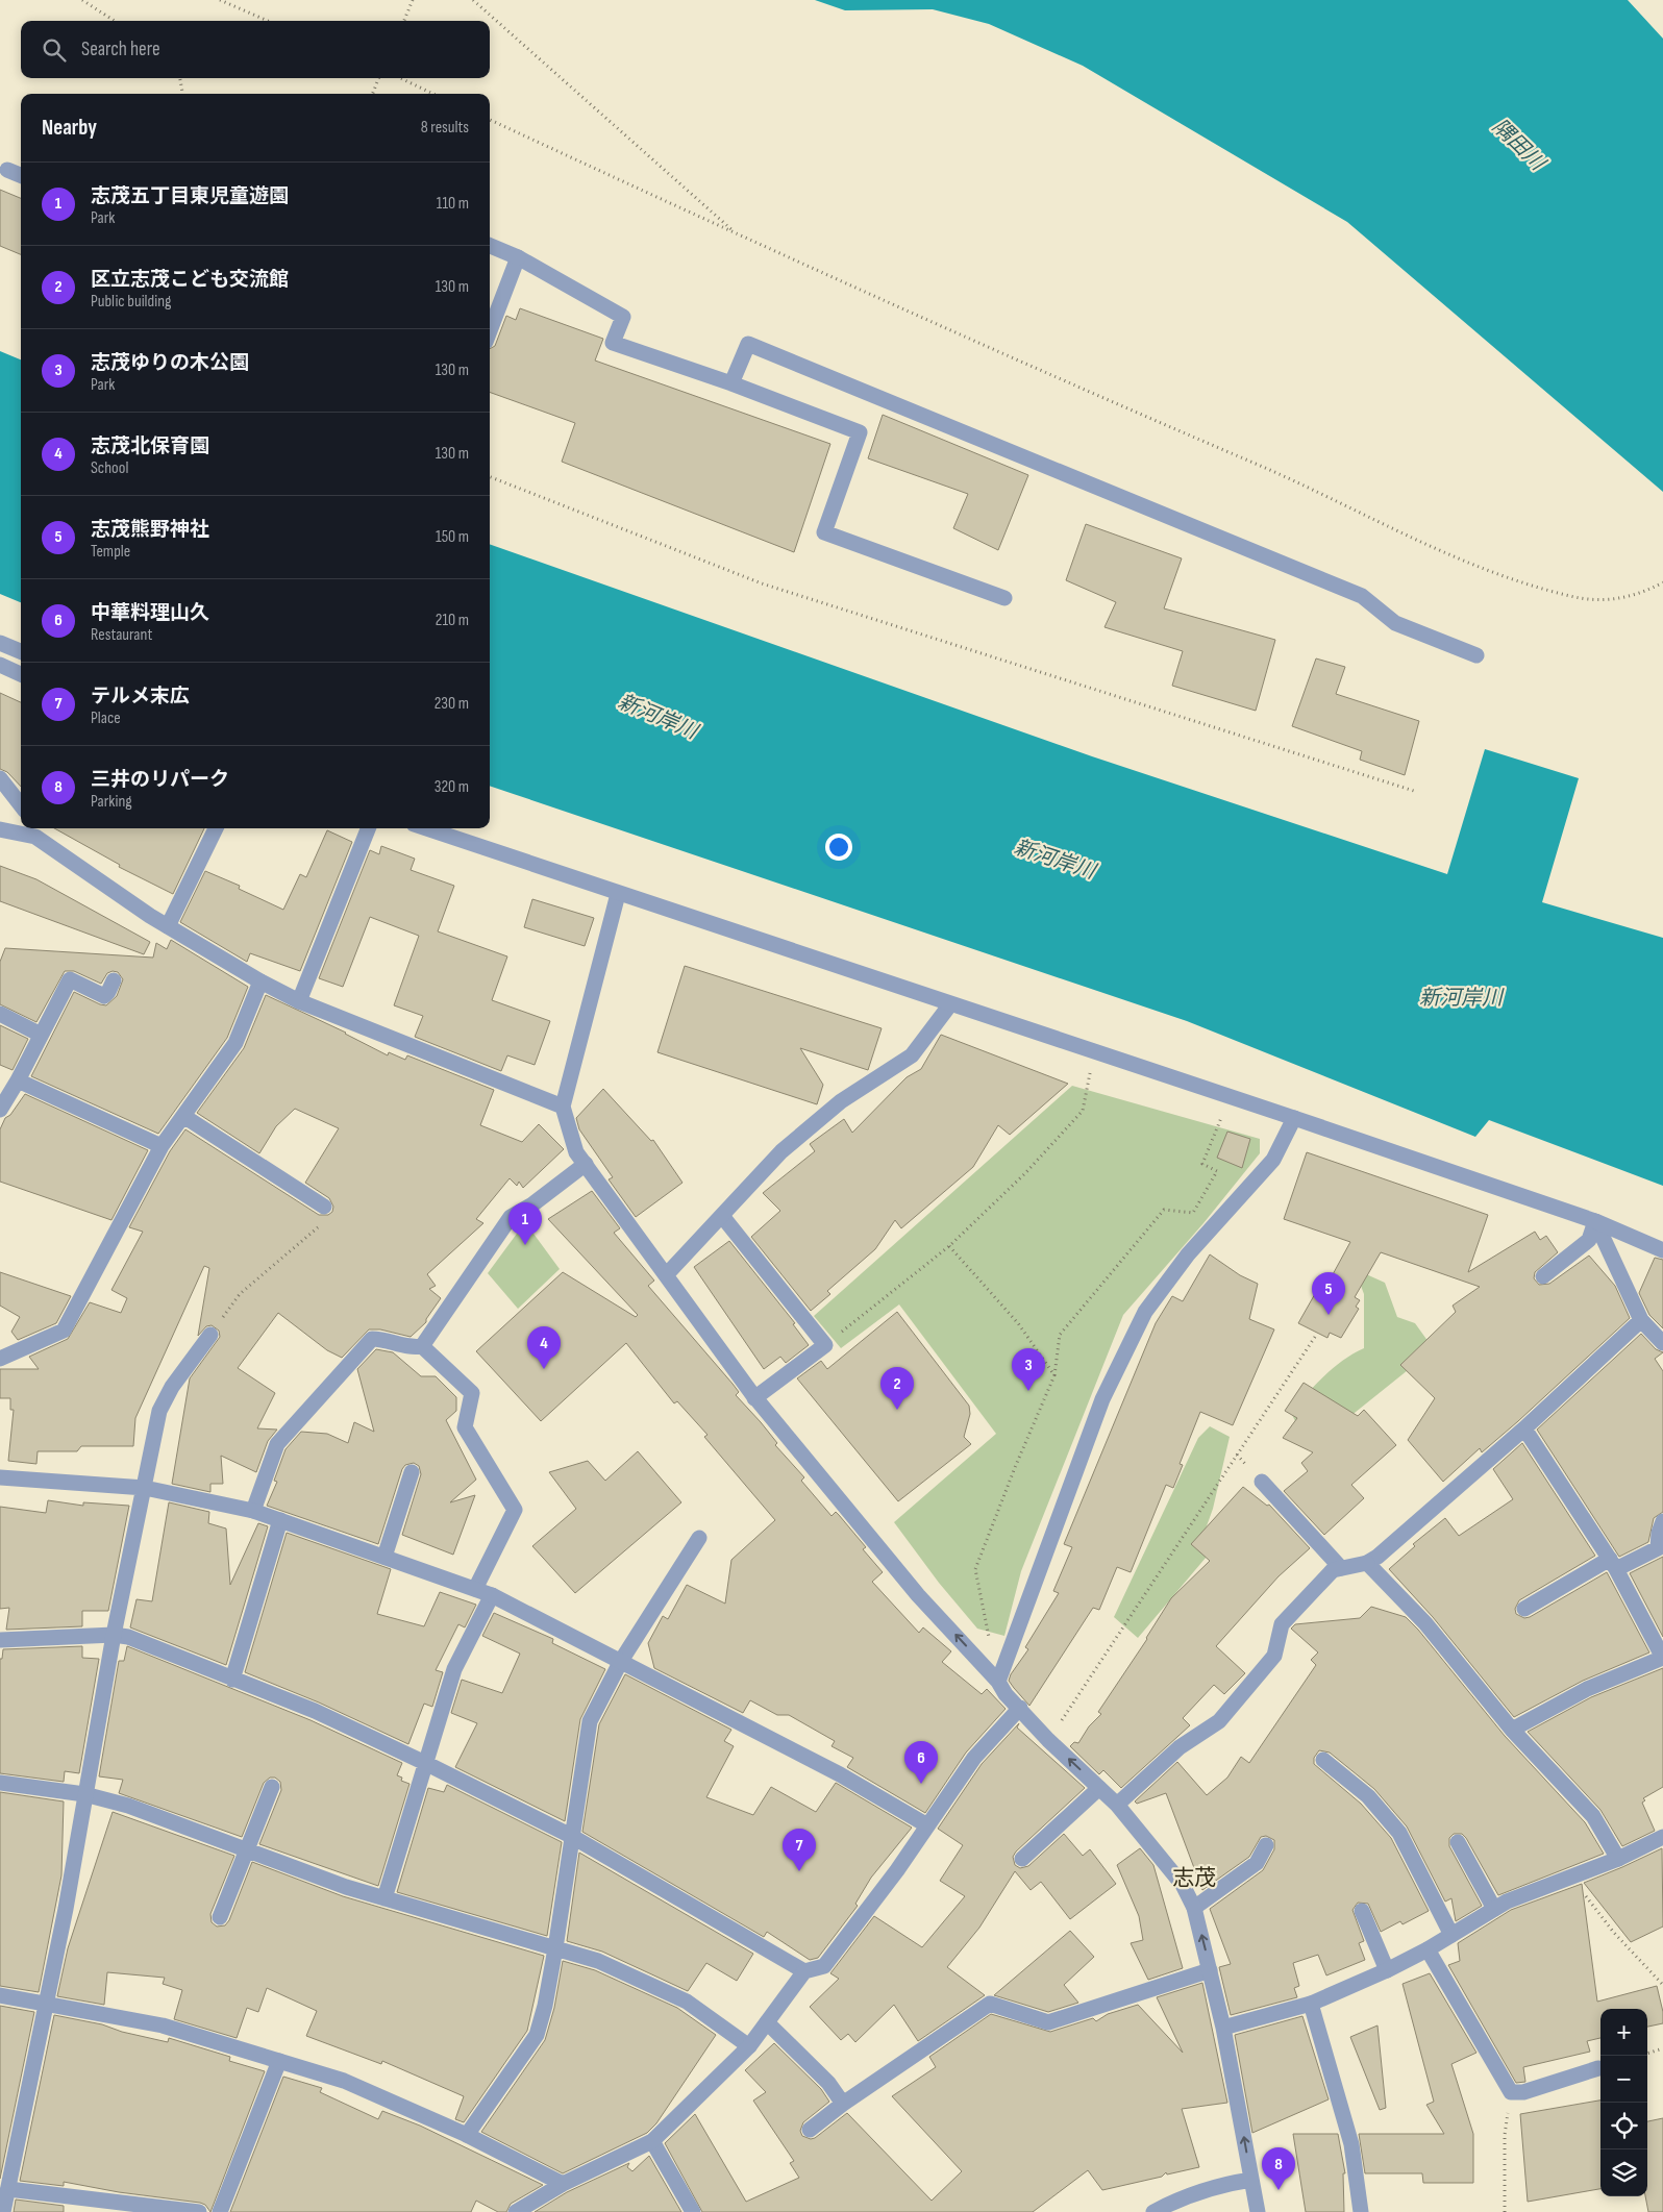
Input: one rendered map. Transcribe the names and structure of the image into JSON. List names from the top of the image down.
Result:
{
  "districts": ["志茂"],
  "water": ["隅田川", "新河岸川"],
  "page": {
    "search": "Search here",
    "heading": ["Nearby", "8 results"],
    "list": [
      {
        "mark": "1",
        "name": "志茂五丁目東児童遊園",
        "note": "Park",
        "value": "110 m"
      },
      {
        "mark": "2",
        "name": "区立志茂こども交流館",
        "note": "Public building",
        "value": "130 m"
      },
      {
        "mark": "3",
        "name": "志茂ゆりの木公園",
        "note": "Park",
        "value": "130 m"
      },
      {
        "mark": "4",
        "name": "志茂北保育園",
        "note": "School",
        "value": "130 m"
      },
      {
        "mark": "5",
        "name": "志茂熊野神社",
        "note": "Temple",
        "value": "150 m"
      },
      {
        "mark": "6",
        "name": "中華料理山久",
        "note": "Restaurant",
        "value": "210 m"
      },
      {
        "mark": "7",
        "name": "テルメ末広",
        "note": "Place",
        "value": "230 m"
      },
      {
        "mark": "8",
        "name": "三井のリパーク",
        "note": "Parking",
        "value": "320 m"
      }
    ],
    "pins": [
      "1",
      "5",
      "4",
      "3",
      "2",
      "6",
      "7",
      "8"
    ],
    "map_buttons": ["+", "−"]
  }
}
